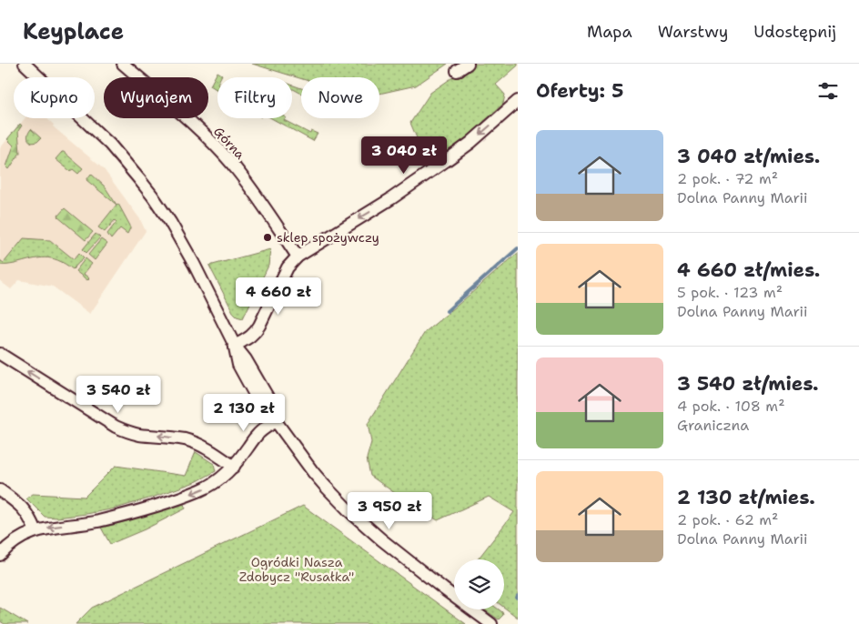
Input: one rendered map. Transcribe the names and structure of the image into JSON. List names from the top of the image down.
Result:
{
  "streets": {
    "street": ["Górna"]
  },
  "parks": ["Ogródki Nasza Zdobycz \"Rusałka\""],
  "places": ["sklep spożywczy"],
  "page": {
    "header": "Keyplace",
    "nav": ["Mapa", "Warstwy", "Udostępnij"],
    "heading": "Oferty: 5",
    "chip": [
      "Kupno",
      "Wynajem",
      "Filtry",
      "Nowe"
    ],
    "list": [
      {
        "name": "3 040 zł/mies.",
        "note": "2 pok. · 72 m² · Dolna Panny Marii"
      },
      {
        "name": "4 660 zł/mies.",
        "note": "5 pok. · 123 m² · Dolna Panny Marii"
      },
      {
        "name": "3 540 zł/mies.",
        "note": "4 pok. · 108 m² · Graniczna"
      },
      {
        "name": "2 130 zł/mies.",
        "note": "2 pok. · 62 m² · Dolna Panny Marii"
      }
    ],
    "price": [
      "3 040 zł",
      "4 660 zł",
      "3 540 zł",
      "2 130 zł",
      "3 950 zł"
    ]
  }
}
